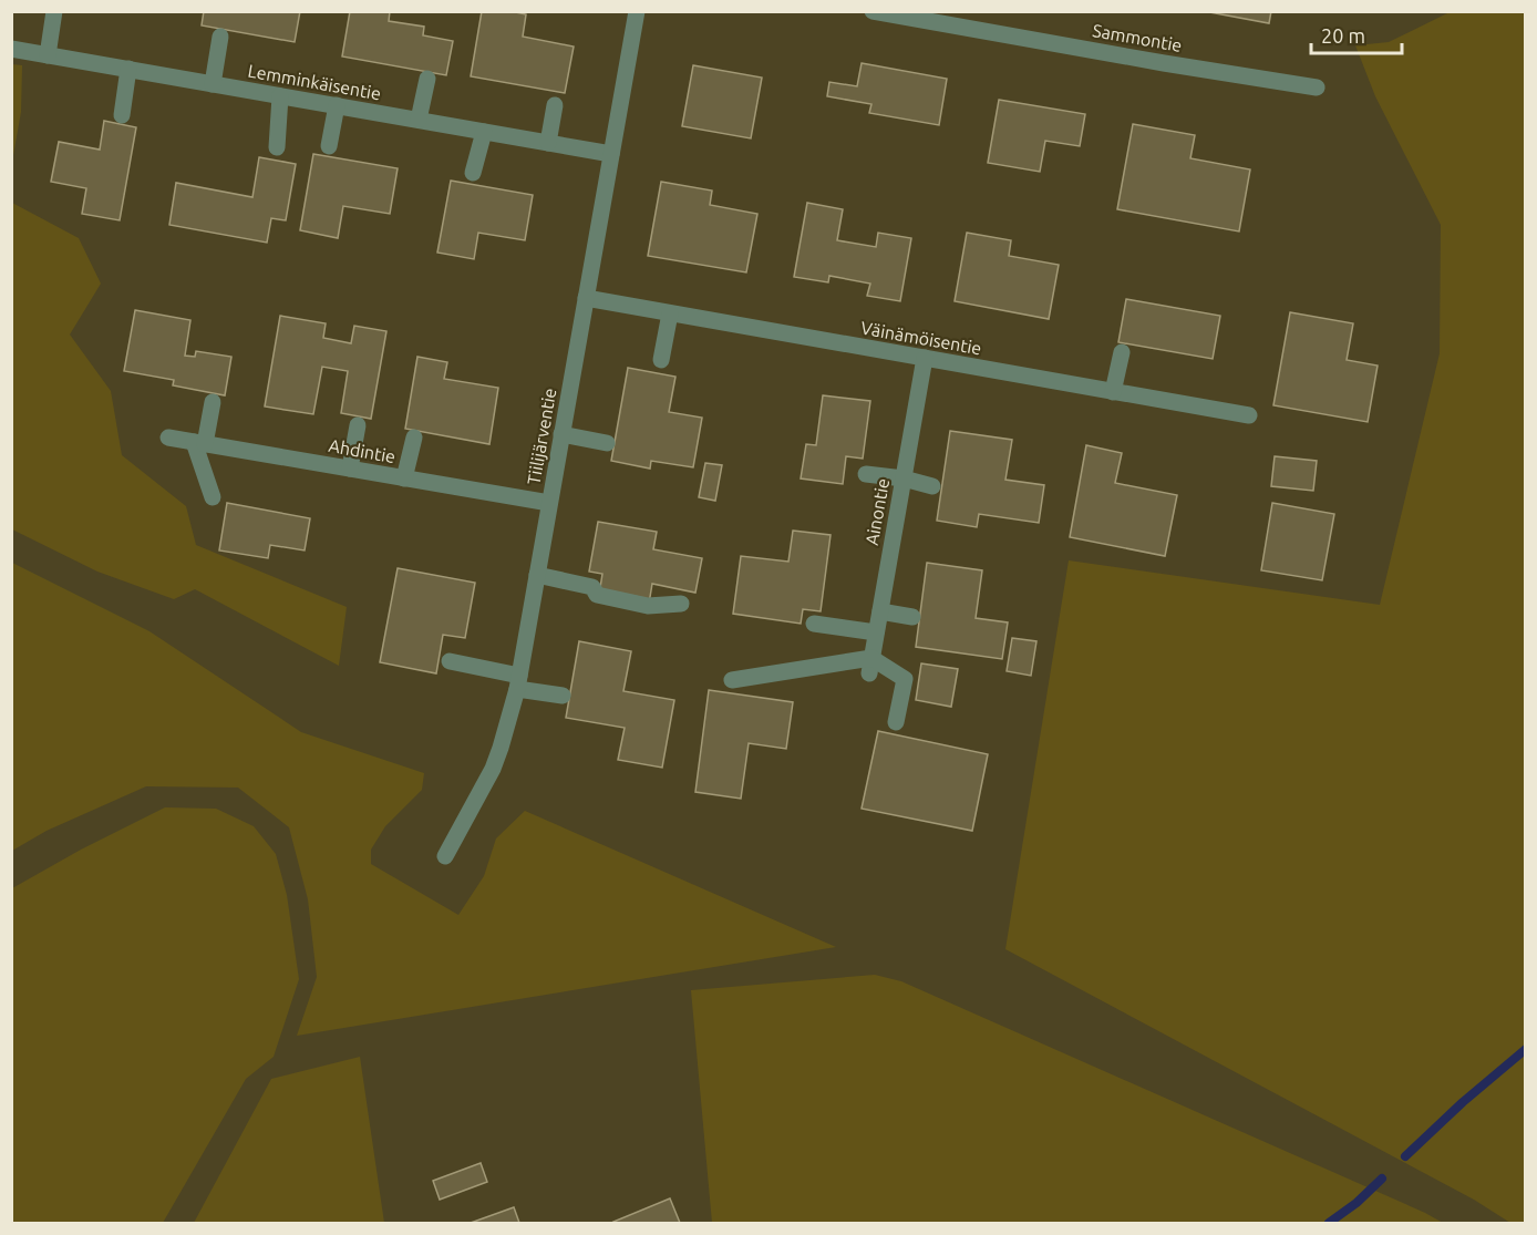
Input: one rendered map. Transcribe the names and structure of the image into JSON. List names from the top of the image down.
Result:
{
  "streets": {
    "street": [
      "Sammontie",
      "Lemminkäisentie",
      "Väinämöisentie",
      "Tiilijärventie",
      "Ahdintie",
      "Ainontie"
    ]
  },
  "crossings": [
    ["Lemminkäisentie", "Tiilijärventie"],
    ["Väinämöisentie", "Tiilijärventie"],
    ["Väinämöisentie", "Ainontie"],
    ["Tiilijärventie", "Ahdintie"]
  ],
  "scale_bar": "20 m"
}
